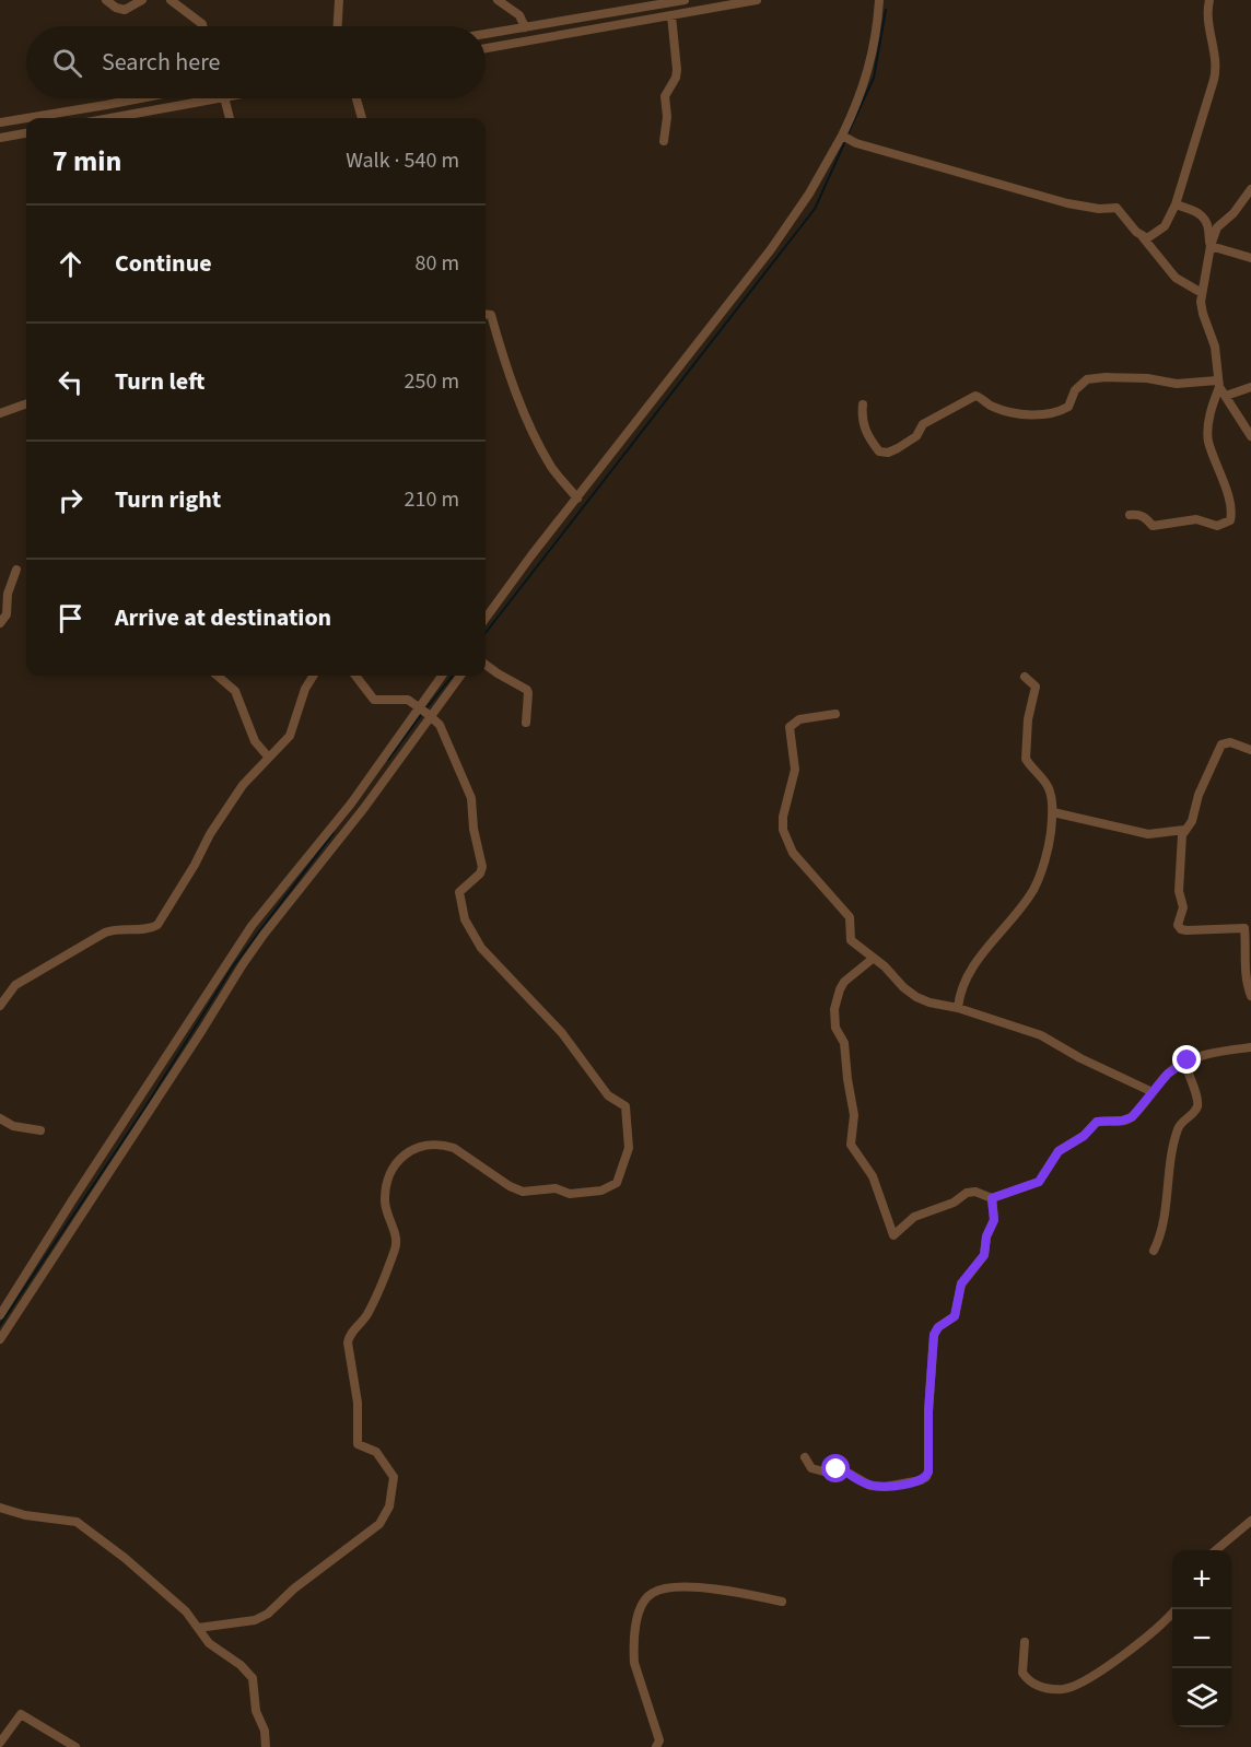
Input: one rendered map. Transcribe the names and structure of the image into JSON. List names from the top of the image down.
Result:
{
  "page": {
    "search": "Search here",
    "heading": ["7 min", "Walk · 540 m"],
    "list": [
      ["Continue", "80 m"],
      ["Turn left", "250 m"],
      ["Turn right", "210 m"],
      "Arrive at destination"
    ],
    "map_buttons": ["+", "−"]
  }
}
